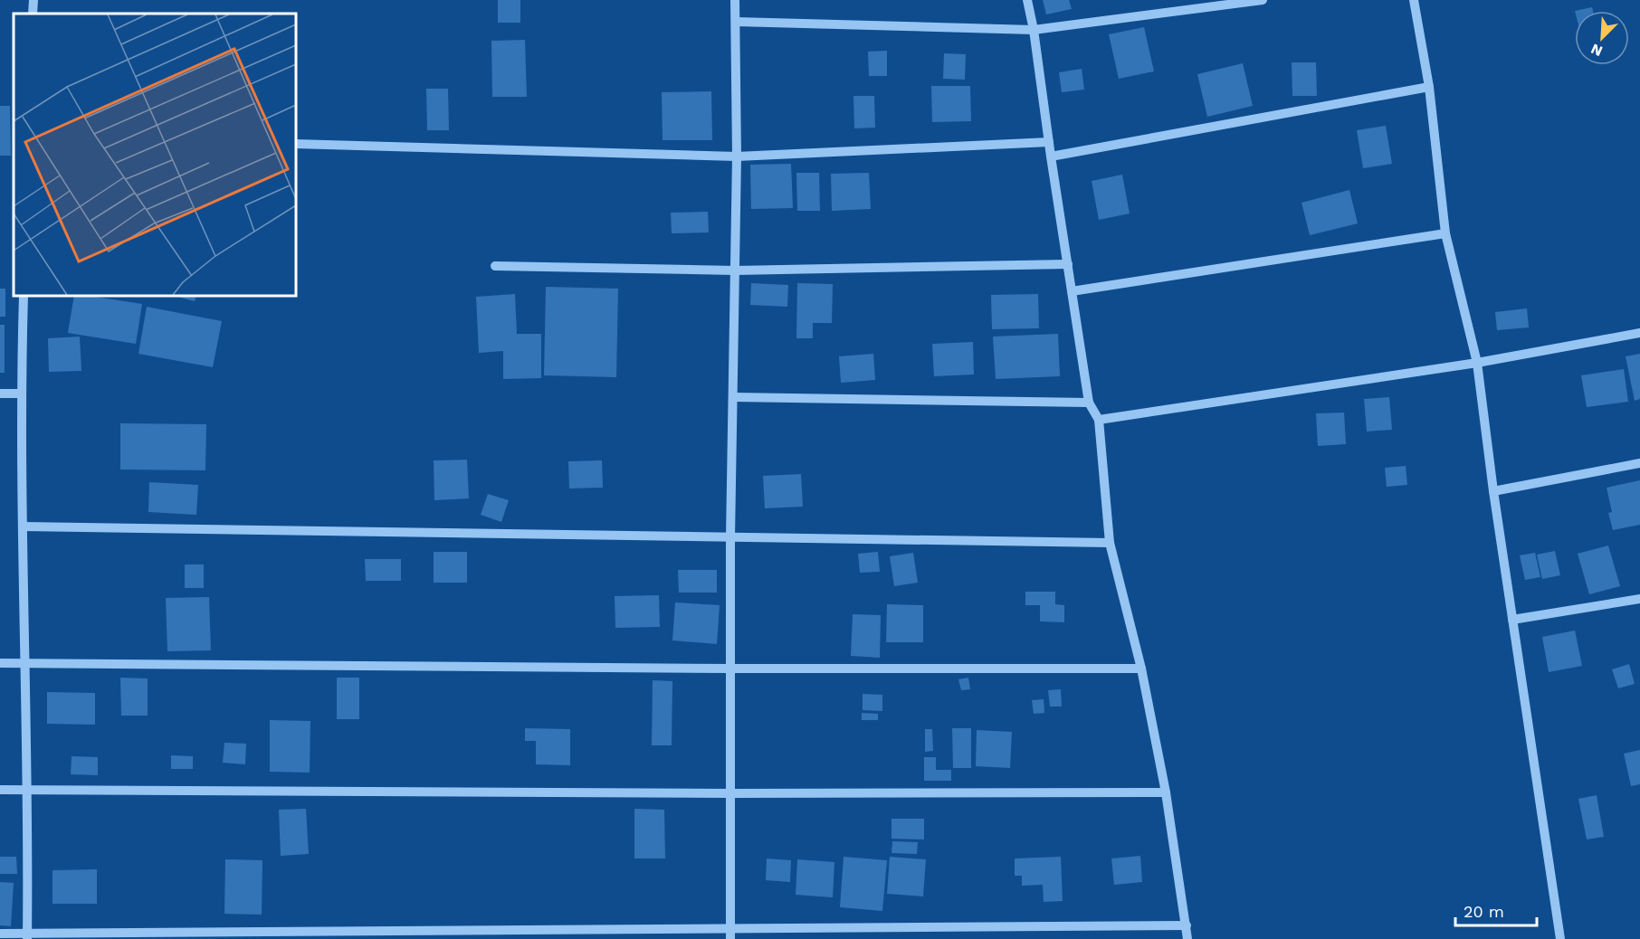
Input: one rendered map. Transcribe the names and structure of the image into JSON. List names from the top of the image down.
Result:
{
  "scale_bar": "20 m",
  "north": "bottom left"
}
